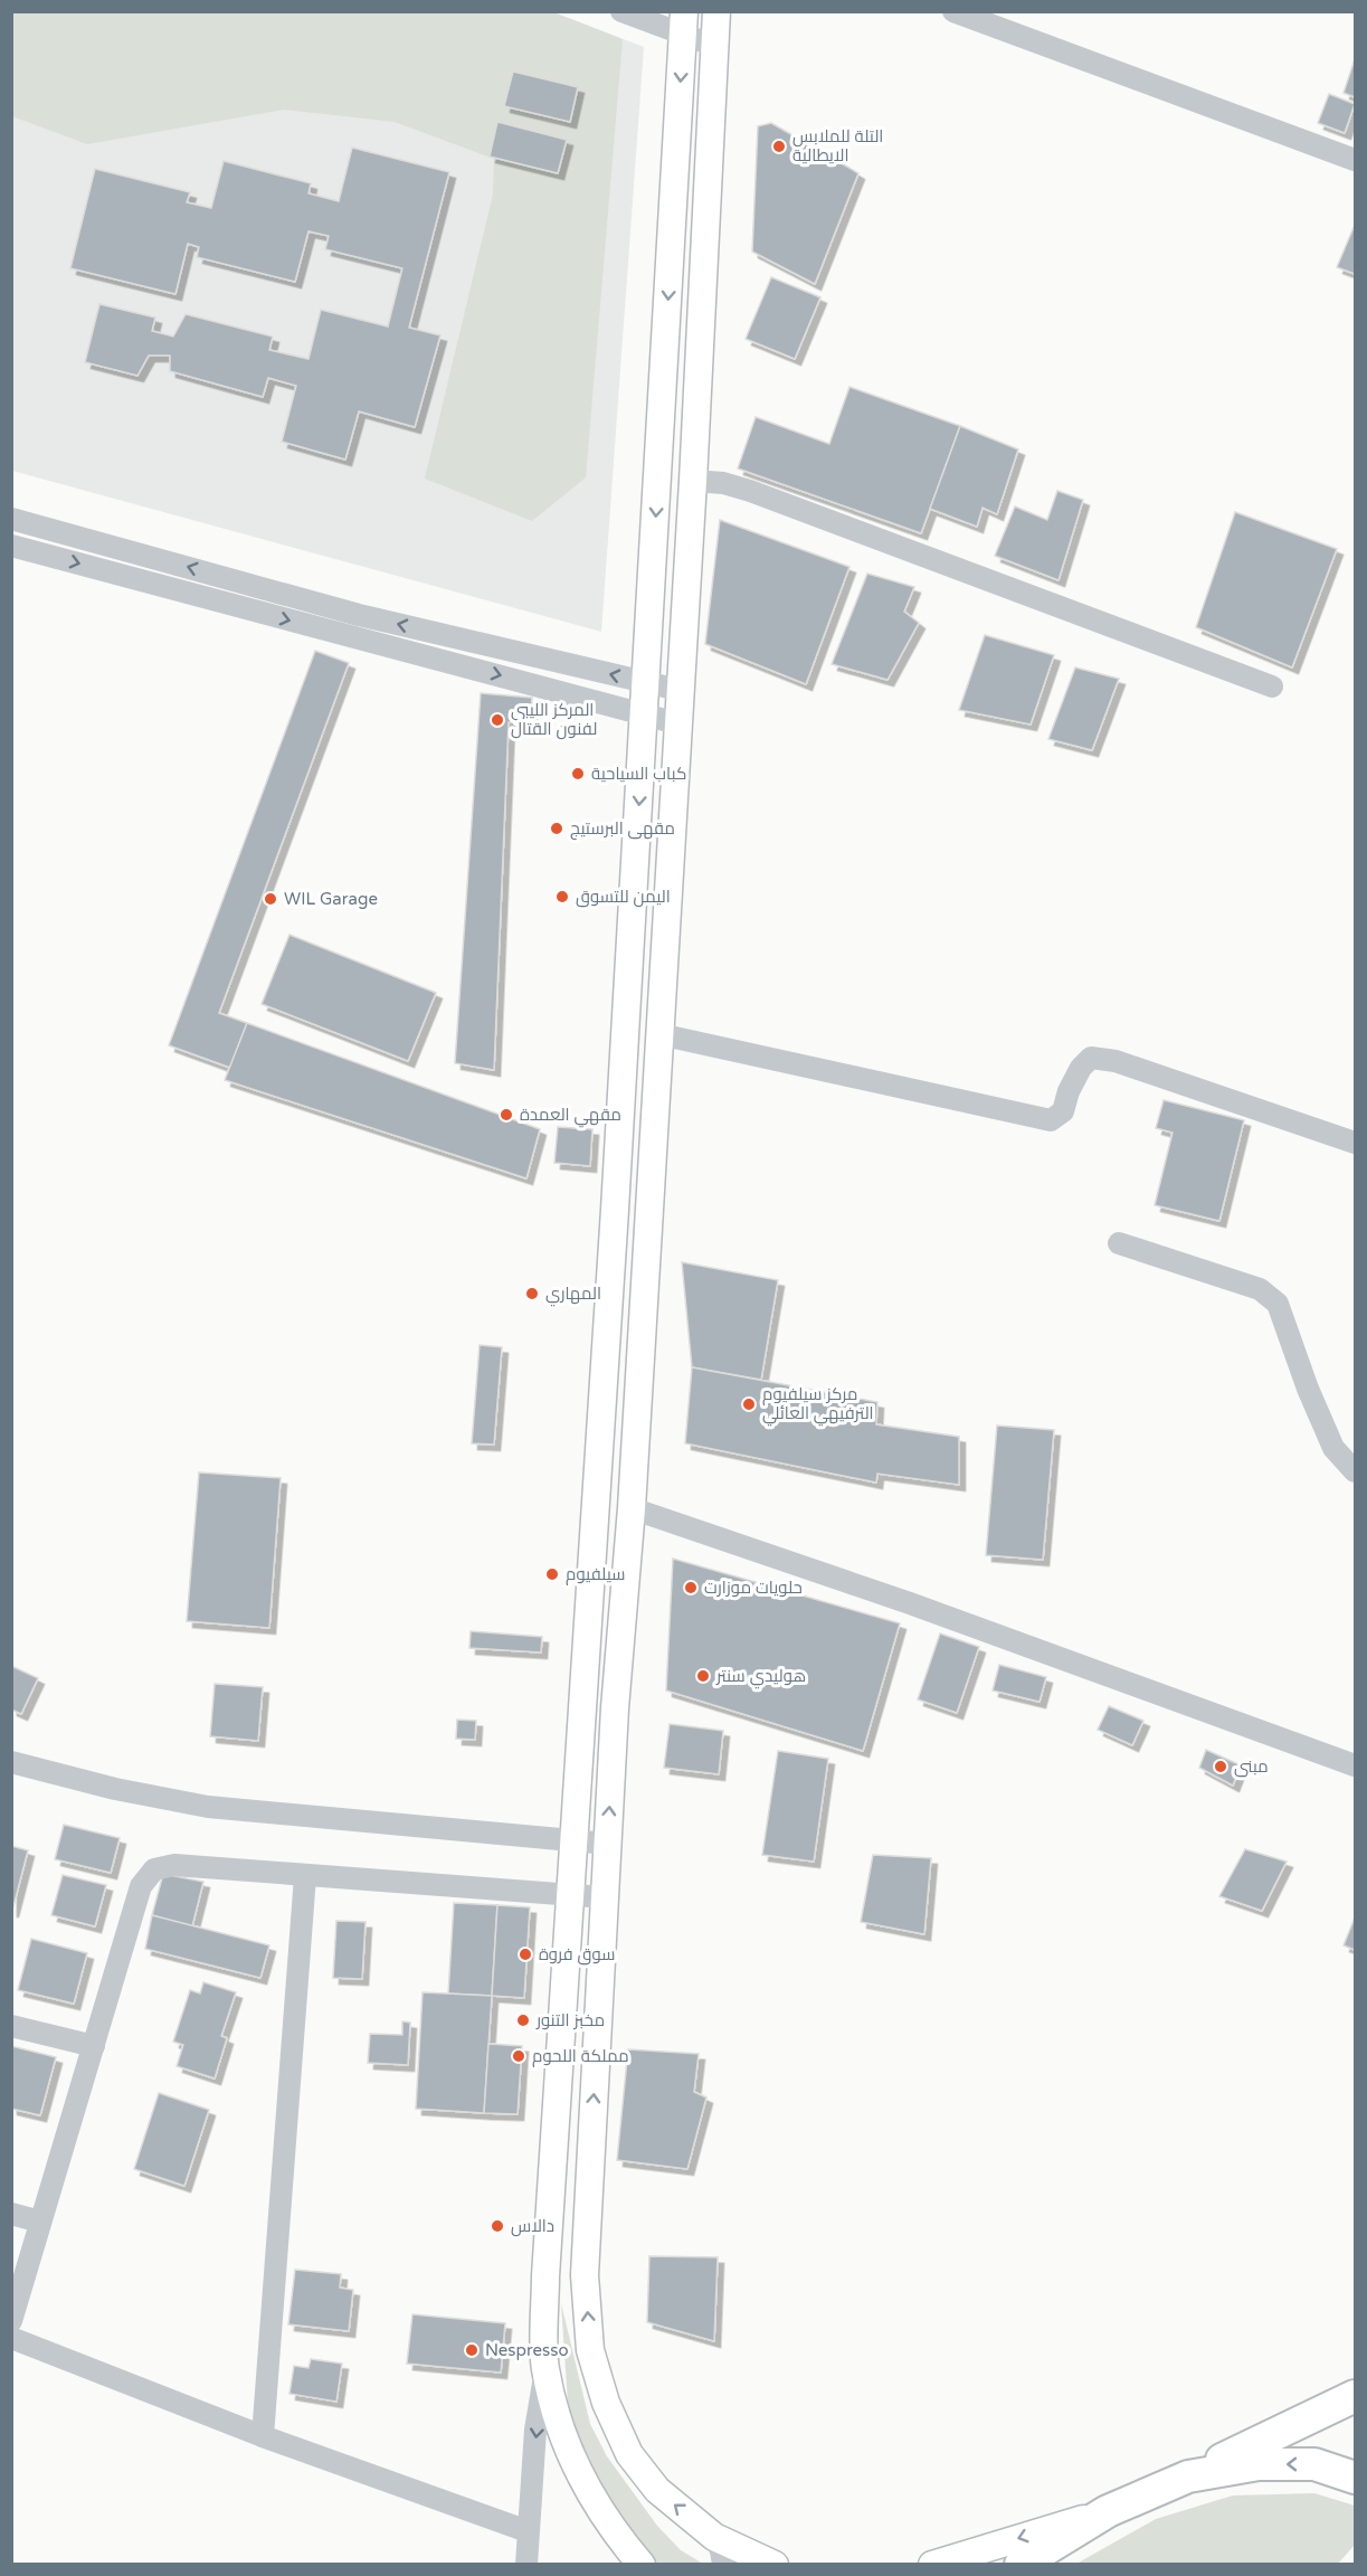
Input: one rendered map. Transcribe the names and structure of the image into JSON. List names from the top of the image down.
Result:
{
  "places": [
    "التلة للملابس الايطالية",
    "المركز الليبي لفنون القتال",
    "كباب السياحية",
    "مقهى البرستيج",
    "اليمن للتسوق",
    "WIL Garage",
    "مقهي العمدة",
    "المهاري",
    "مركز سيلفيوم الترفيهي العائلي",
    "سيلفيوم",
    "حلويات موزارت",
    "هوليدي سنتر",
    "مبنى",
    "سوق فروة",
    "مخبز التنور",
    "مملكة اللحوم",
    "دالاس",
    "Nespresso"
  ]
}
